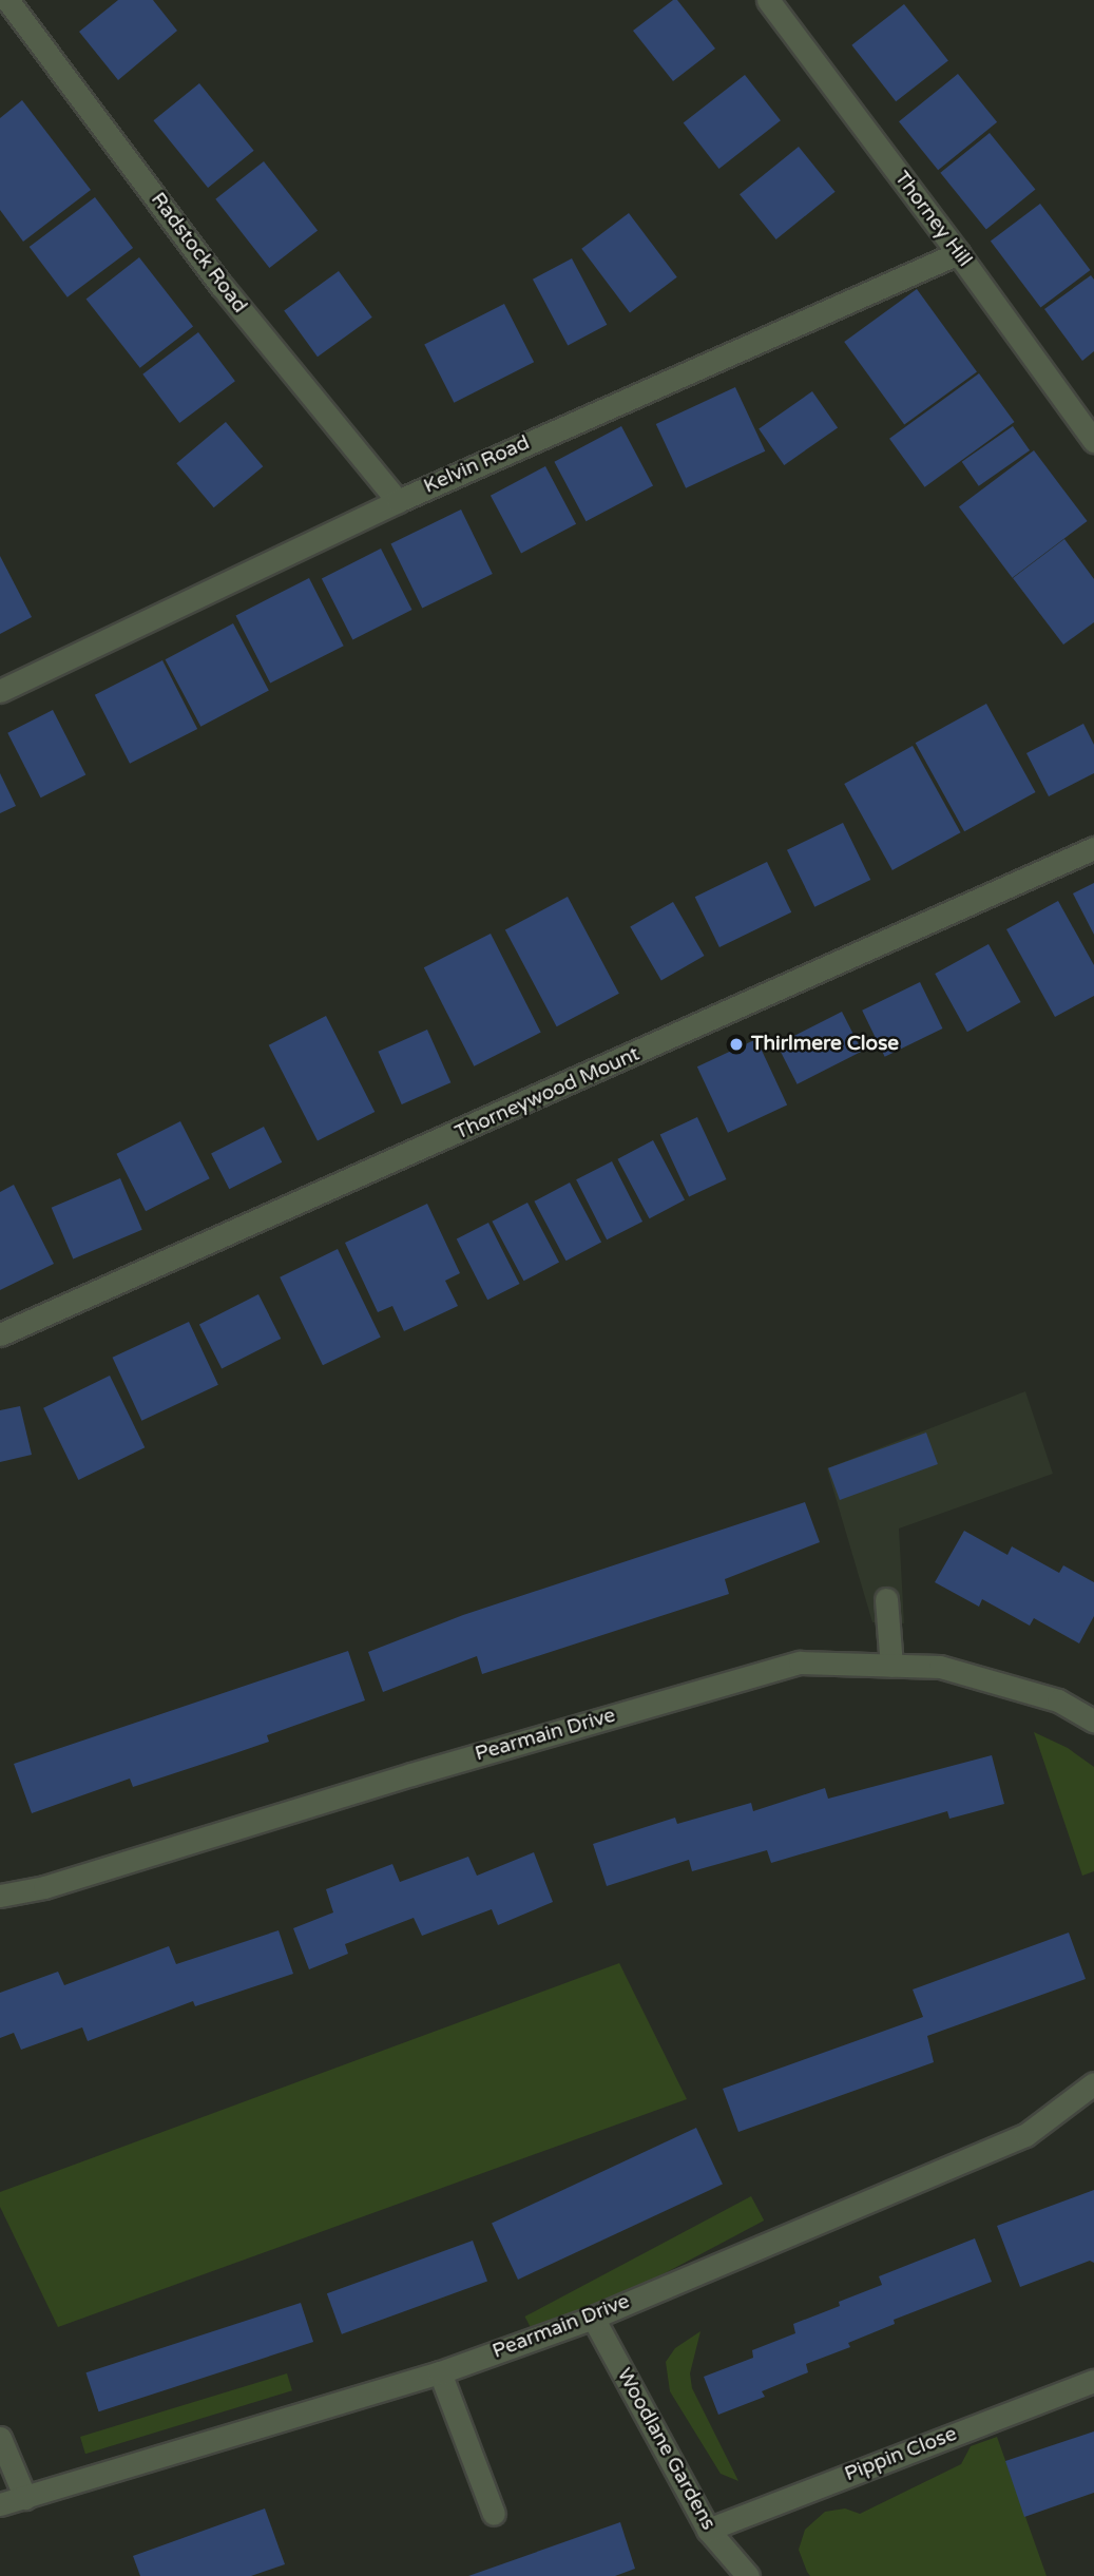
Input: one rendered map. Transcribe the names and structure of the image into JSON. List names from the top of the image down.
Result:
{
  "streets": {
    "street": [
      "Thorney Hill",
      "Radstock Road",
      "Kelvin Road",
      "Thorneywood Mount",
      "Pearmain Drive",
      "Woodlane Gardens",
      "Pippin Close"
    ]
  },
  "crossings": [
    ["Thorney Hill", "Kelvin Road"],
    ["Radstock Road", "Kelvin Road"],
    ["Pearmain Drive", "Woodlane Gardens"],
    ["Woodlane Gardens", "Pippin Close"]
  ],
  "places": ["Thirlmere Close"]
}
